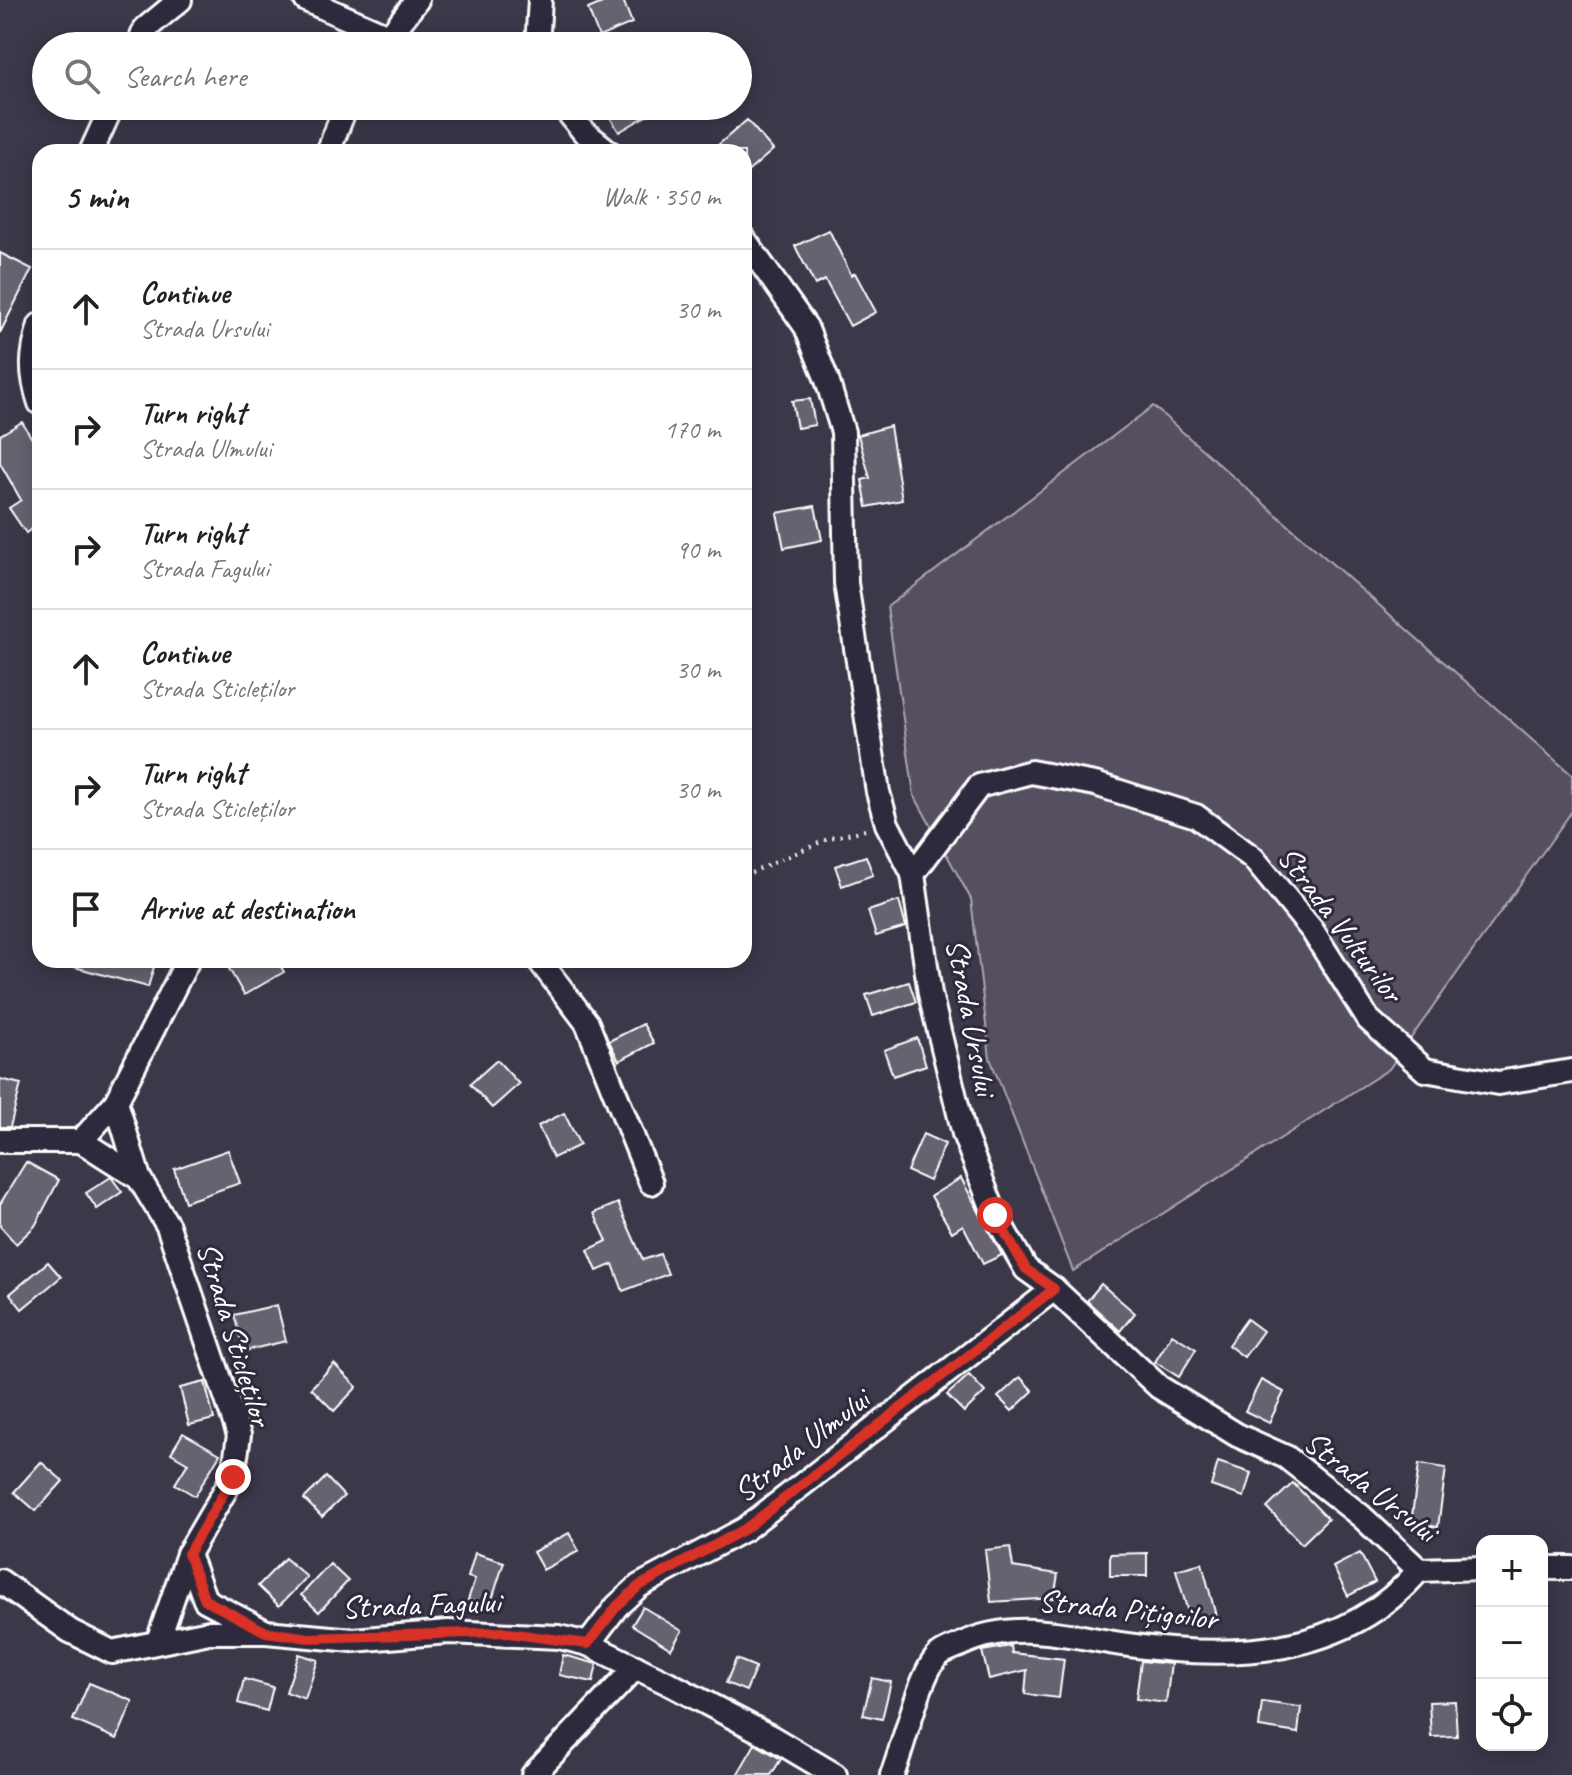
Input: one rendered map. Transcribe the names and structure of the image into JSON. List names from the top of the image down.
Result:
{
  "streets": {
    "street": [
      "Strada Vulturilor",
      "Strada Ursului",
      "Strada Sticleților",
      "Strada Ulmului",
      "Strada Fagului",
      "Strada Pițigoilor"
    ]
  },
  "crossings": [
    ["Strada Vulturilor", "Strada Ursului"],
    ["Strada Ursului", "Strada Ulmului"],
    ["Strada Ursului", "Strada Pițigoilor"],
    ["Strada Sticleților", "Strada Fagului"],
    ["Strada Ulmului", "Strada Fagului"]
  ],
  "page": {
    "search": "Search here",
    "heading": ["5 min", "Walk · 350 m"],
    "list": [
      ["Continue", "Strada Ursului", "30 m"],
      ["Turn right", "Strada Ulmului", "170 m"],
      ["Turn right", "Strada Fagului", "90 m"],
      ["Continue", "Strada Sticleților", "30 m"],
      ["Turn right", "Strada Sticleților", "30 m"],
      "Arrive at destination"
    ],
    "map_buttons": ["+", "−"]
  }
}
